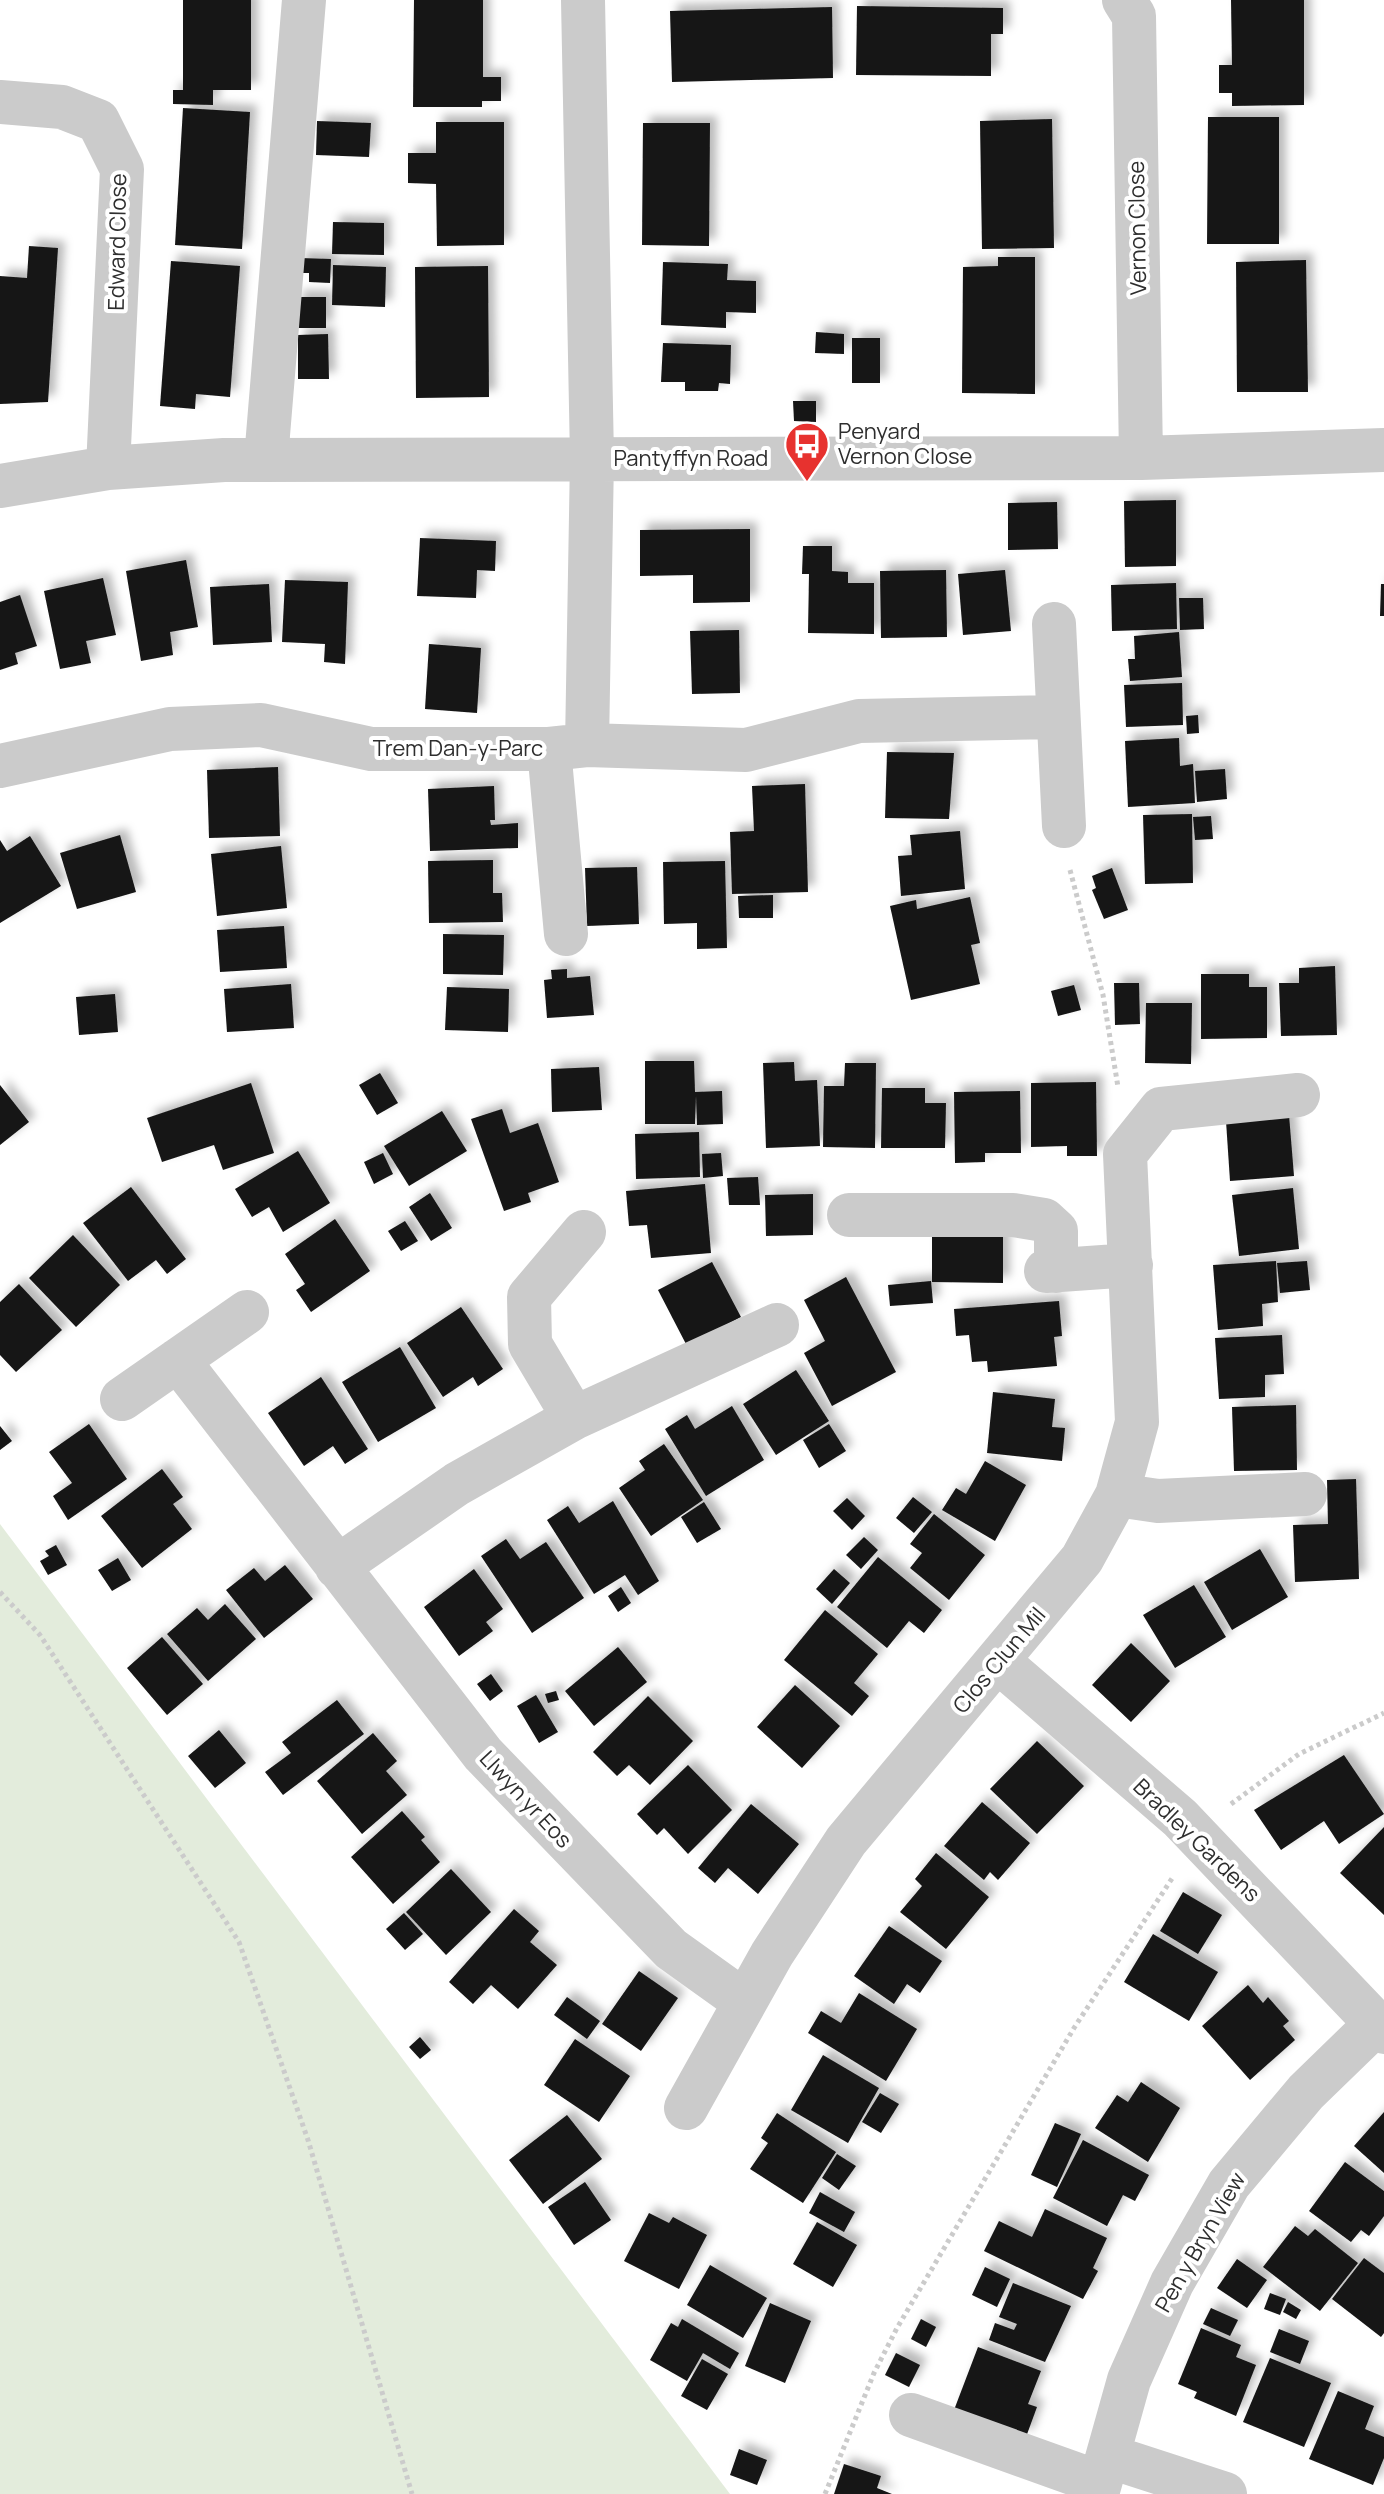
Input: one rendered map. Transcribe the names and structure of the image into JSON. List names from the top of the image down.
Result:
{
  "streets": {
    "street": [
      "Vernon Close",
      "Edward Close",
      "Pantyffyn Road",
      "Trem Dan-y-Parc",
      "Clos Clun Mil",
      "Llwyn yr Eos",
      "Bradley Gardens",
      "Pen y Bryn View"
    ]
  },
  "crossings": [
    ["Vernon Close", "Pantyffyn Road"],
    ["Edward Close", "Pantyffyn Road"],
    ["Clos Clun Mil", "Llwyn yr Eos"],
    ["Clos Clun Mil", "Bradley Gardens"],
    ["Bradley Gardens", "Pen y Bryn View"]
  ],
  "places": {
    "bus stop": ["Penyard Vernon Close"]
  }
}
